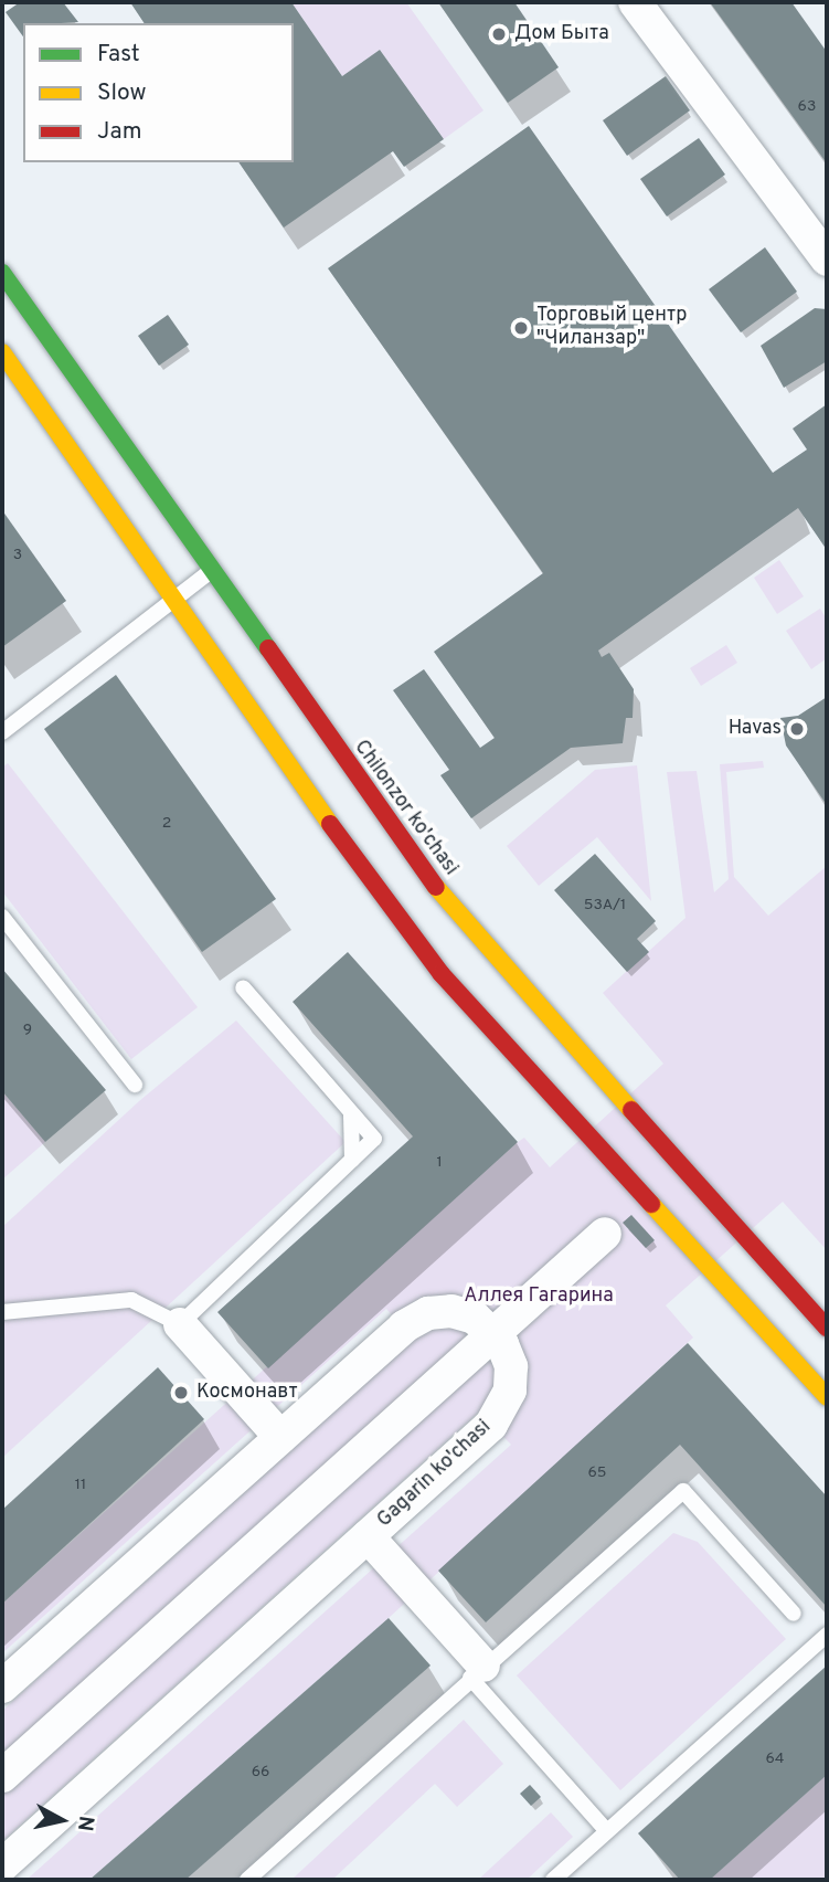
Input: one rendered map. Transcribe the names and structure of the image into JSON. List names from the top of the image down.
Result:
{
  "streets": {
    "main road": ["Chilonzor ko'chasi"],
    "street": ["Gagarin ko'chasi"]
  },
  "parks": ["Аллея Гагарина"],
  "places": [
    "Дом Быта",
    "Торговый центр \"Чиланзар\"",
    "Havas",
    "Космонавт"
  ],
  "house_numbers": [
    "63",
    "3",
    "2",
    "53A/1",
    "9",
    "1",
    "65",
    "11",
    "64",
    "66"
  ],
  "legend": ["Fast", "Slow", "Jam"],
  "north": "right"
}
